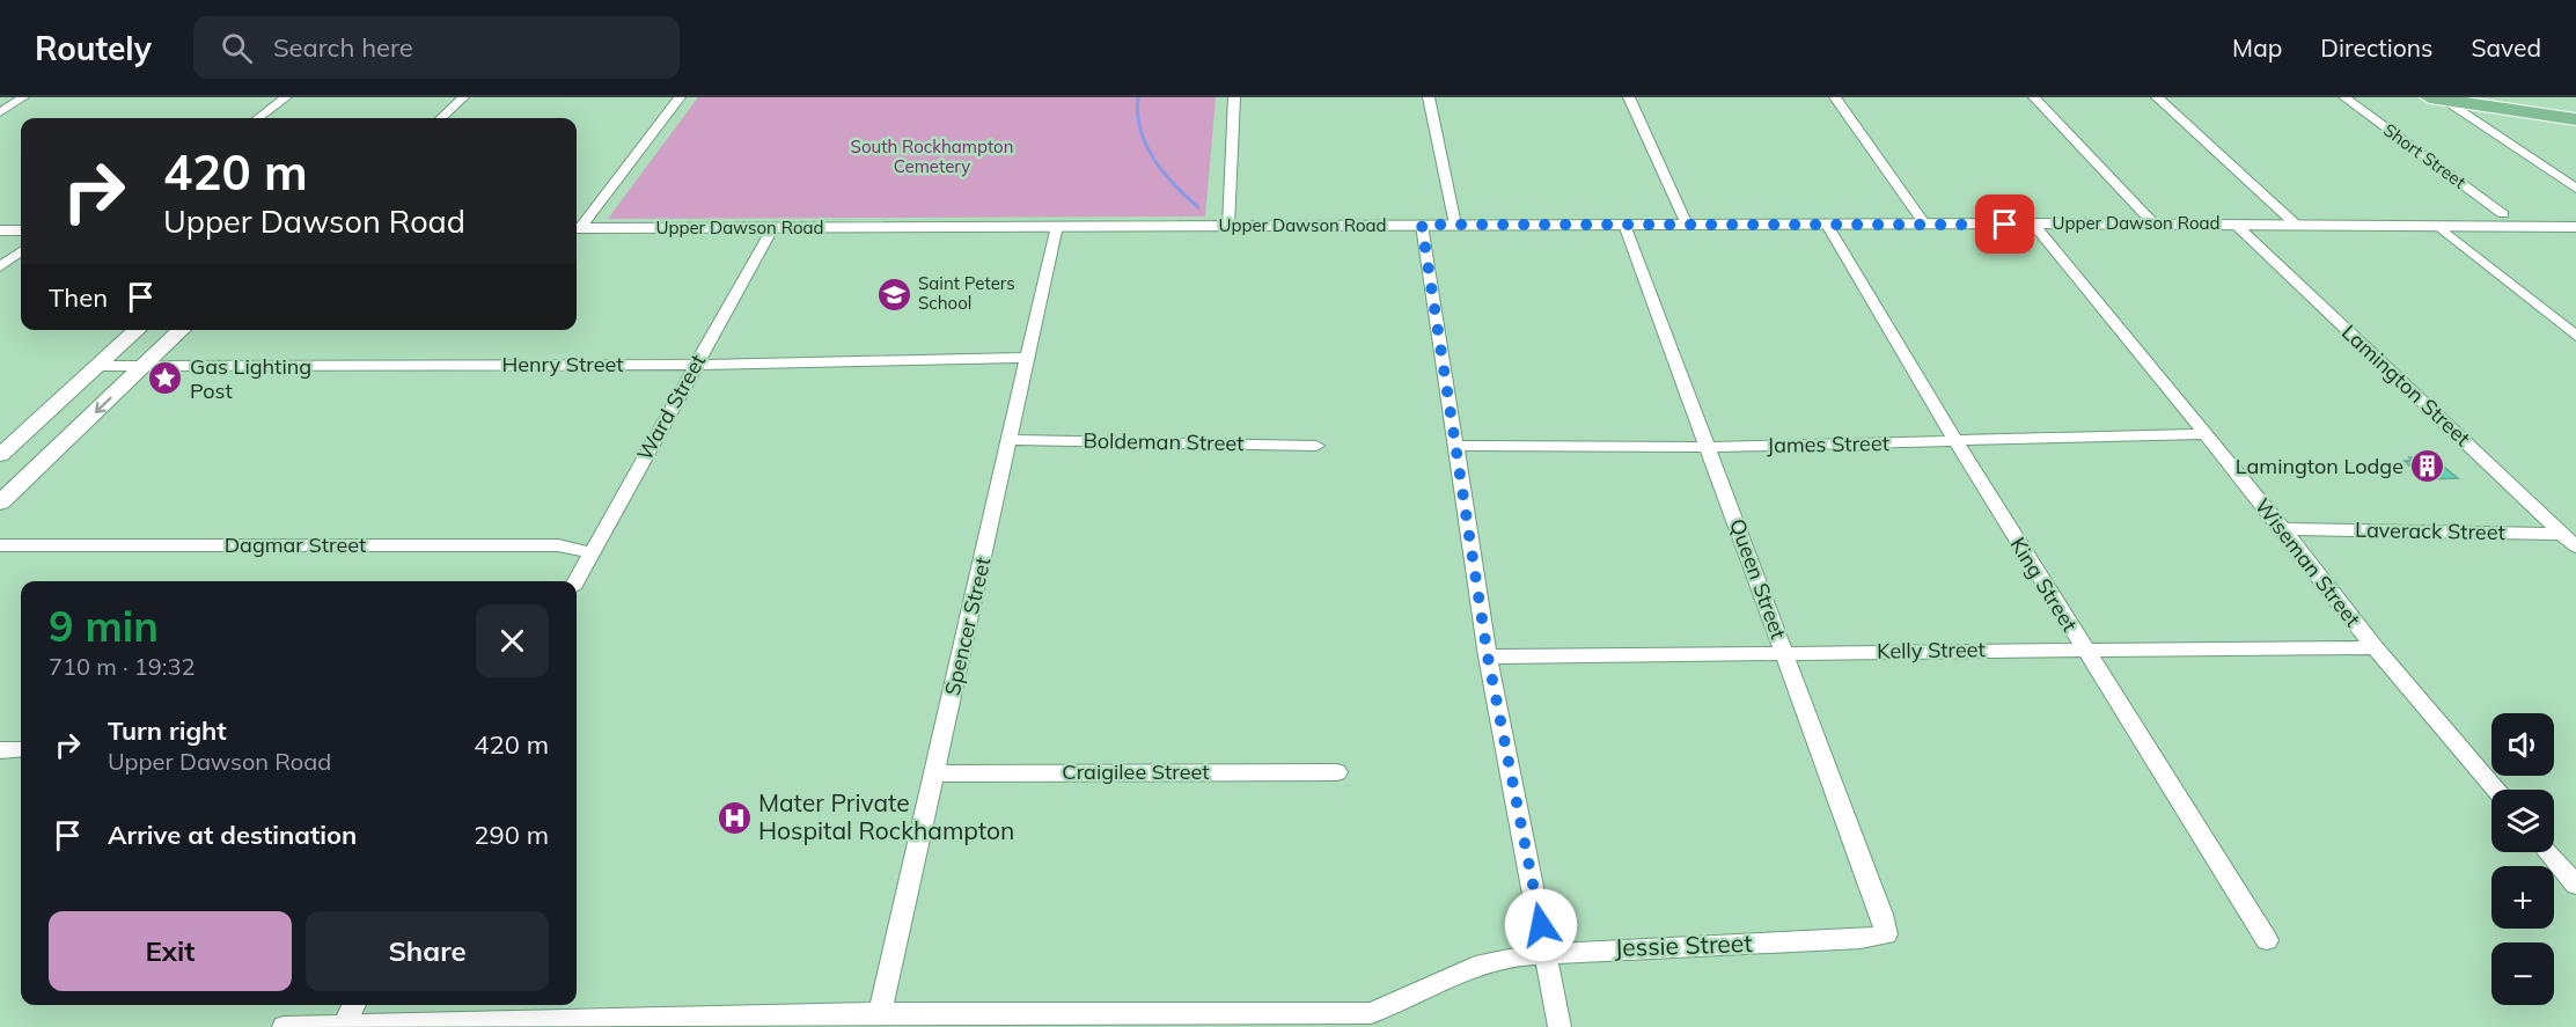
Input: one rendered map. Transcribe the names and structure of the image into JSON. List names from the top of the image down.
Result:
{
  "streets": {
    "street": [
      "Short Street",
      "Upper Dawson Road",
      "Henry Street",
      "Lamington Street",
      "Ward Street",
      "Boldeman Street",
      "James Street",
      "Laverack Street",
      "Dagmar Street",
      "Wiseman Street",
      "Queen Street",
      "King Street",
      "Spencer Street",
      "Kelly Street",
      "Craigilee Street",
      "Jessie Street"
    ]
  },
  "crossings": [
    ["Upper Dawson Road", "Lamington Street"],
    ["Upper Dawson Road", "Ward Street"],
    ["Upper Dawson Road", "Wiseman Street"],
    ["Upper Dawson Road", "Queen Street"],
    ["Upper Dawson Road", "King Street"],
    ["Upper Dawson Road", "Spencer Street"],
    ["Henry Street", "Ward Street"],
    ["Henry Street", "Spencer Street"],
    ["Lamington Street", "Laverack Street"],
    ["Ward Street", "Dagmar Street"],
    ["Boldeman Street", "Spencer Street"],
    ["James Street", "Wiseman Street"],
    ["James Street", "Queen Street"],
    ["James Street", "King Street"],
    ["Laverack Street", "Wiseman Street"],
    ["Wiseman Street", "Kelly Street"],
    ["Queen Street", "Kelly Street"],
    ["Queen Street", "Jessie Street"],
    ["King Street", "Kelly Street"],
    ["Spencer Street", "Craigilee Street"],
    ["Spencer Street", "Jessie Street"]
  ],
  "parks": ["South Rockhampton Cemetery"],
  "places": {
    "school or university": ["Saint Peters School"],
    "place": ["Gas Lighting Post"],
    "building": ["Lamington Lodge"],
    "hospital": ["Mater Private Hospital Rockhampton"]
  },
  "page": {
    "header": "Routely",
    "search": "Search here",
    "nav": ["Map", "Directions", "Saved"],
    "turn": ["420 m", "Upper Dawson Road"],
    "then": "Then",
    "heading": ["9 min", "710 m · 19:32"],
    "list": [
      {
        "name": "Turn right",
        "note": "Upper Dawson Road",
        "value": "420 m"
      },
      {
        "name": "Arrive at destination",
        "value": "290 m"
      }
    ],
    "map_buttons": ["+", "−"],
    "buttons": ["Exit", "Share"]
  }
}
